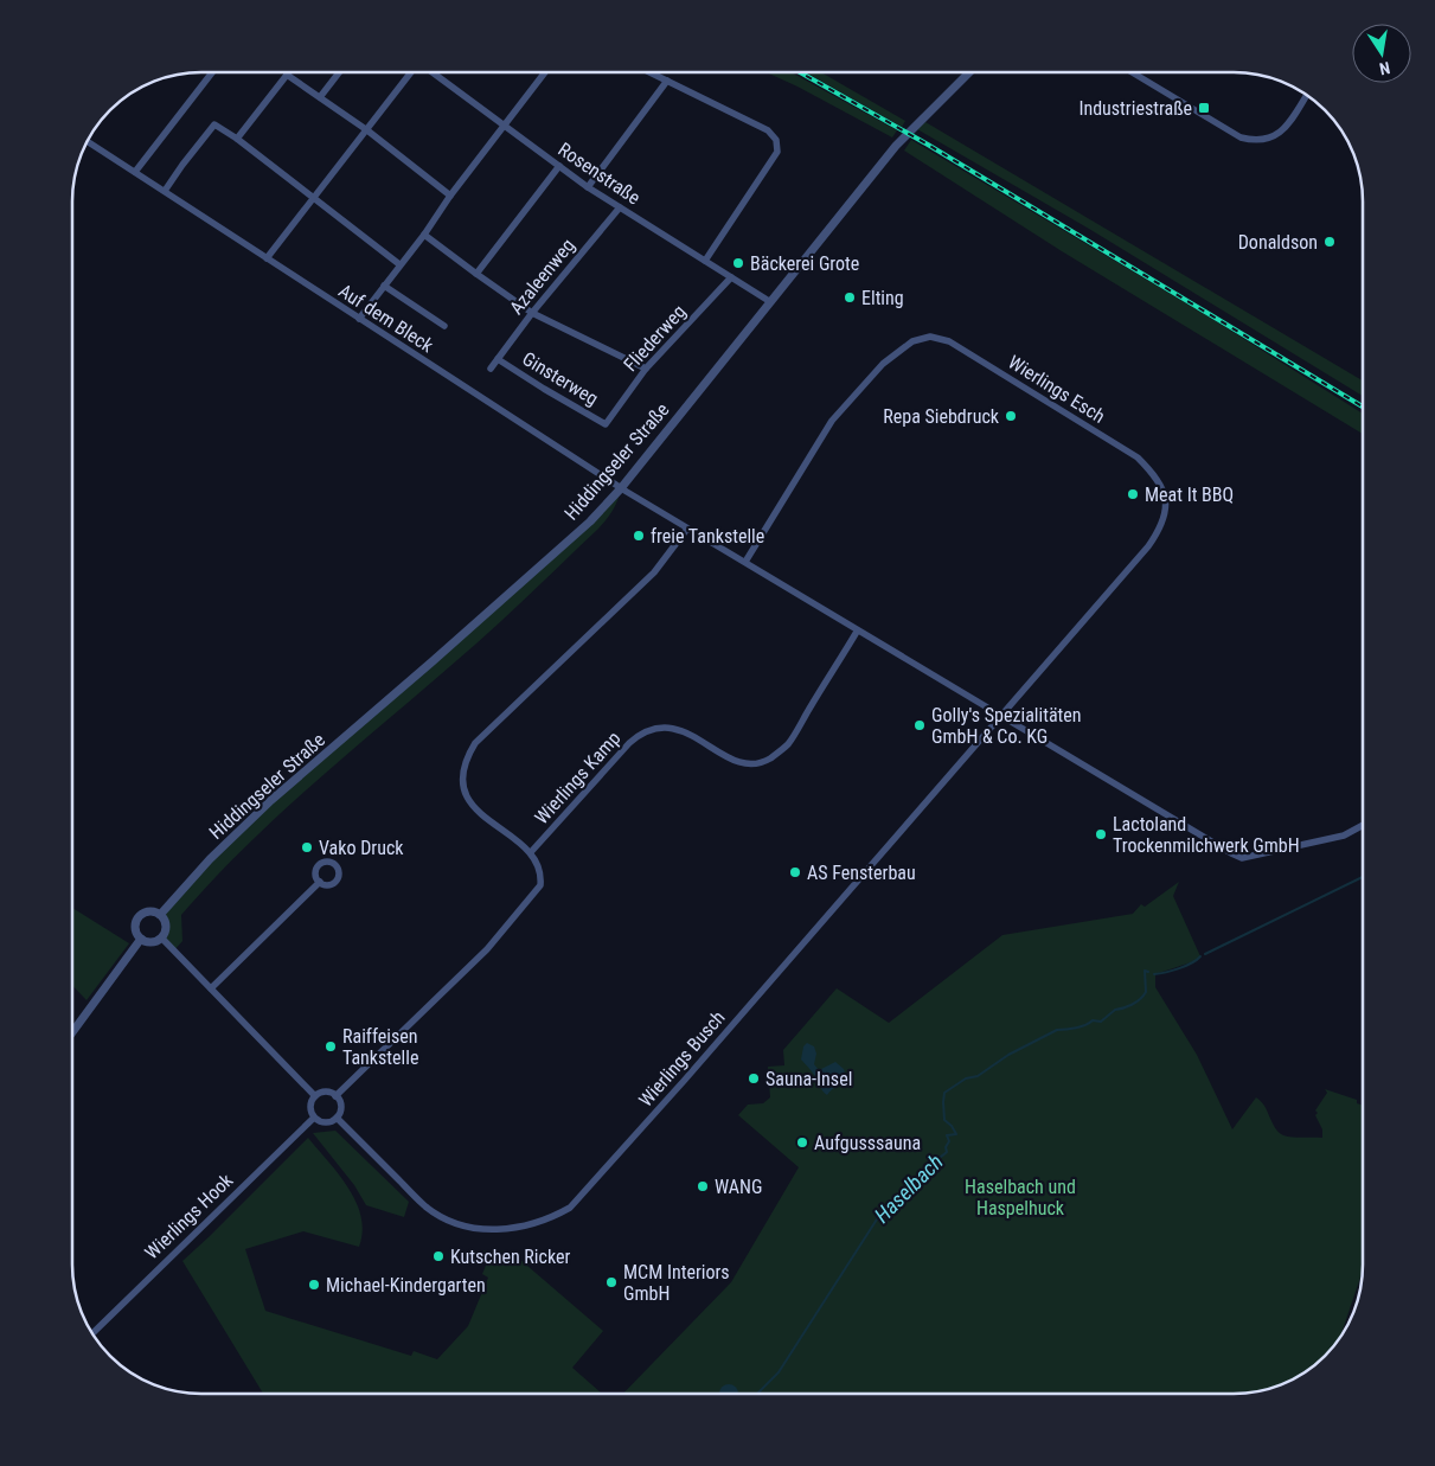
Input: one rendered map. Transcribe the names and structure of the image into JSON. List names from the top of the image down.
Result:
{
  "streets": {
    "street": [
      "Rosenstraße",
      "Azaleenweg",
      "Auf dem Bleck",
      "Fliederweg",
      "Ginsterweg",
      "Wierlings Esch",
      "Hiddingseler Straße",
      "Wierlings Kamp",
      "Wierlings Busch",
      "Wierlings Hook"
    ]
  },
  "crossings": [
    ["Rosenstraße", "Azaleenweg"],
    ["Rosenstraße", "Fliederweg"],
    ["Rosenstraße", "Hiddingseler Straße"],
    ["Azaleenweg", "Ginsterweg"],
    ["Auf dem Bleck", "Hiddingseler Straße"],
    ["Fliederweg", "Ginsterweg"],
    ["Wierlings Esch", "Wierlings Busch"],
    ["Wierlings Kamp", "Wierlings Busch"],
    ["Wierlings Kamp", "Wierlings Hook"],
    ["Wierlings Busch", "Wierlings Hook"]
  ],
  "water": ["Haselbach"],
  "parks": ["Haselbach und Haspelhuck"],
  "places": {
    "transit": ["Industriestraße"],
    "other": [
      "Donaldson",
      "Bäckerei Grote",
      "Elting",
      "Repa Siebdruck",
      "Meat It BBQ",
      "freie Tankstelle",
      "Golly's Spezialitäten GmbH & Co. KG",
      "Lactoland Trockenmilchwerk GmbH",
      "Vako Druck",
      "AS Fensterbau",
      "Raiffeisen Tankstelle",
      "Sauna-Insel",
      "Aufgusssauna",
      "WANG",
      "Kutschen Ricker",
      "MCM Interiors GmbH",
      "Michael-Kindergarten"
    ]
  },
  "north": "bottom"
}
